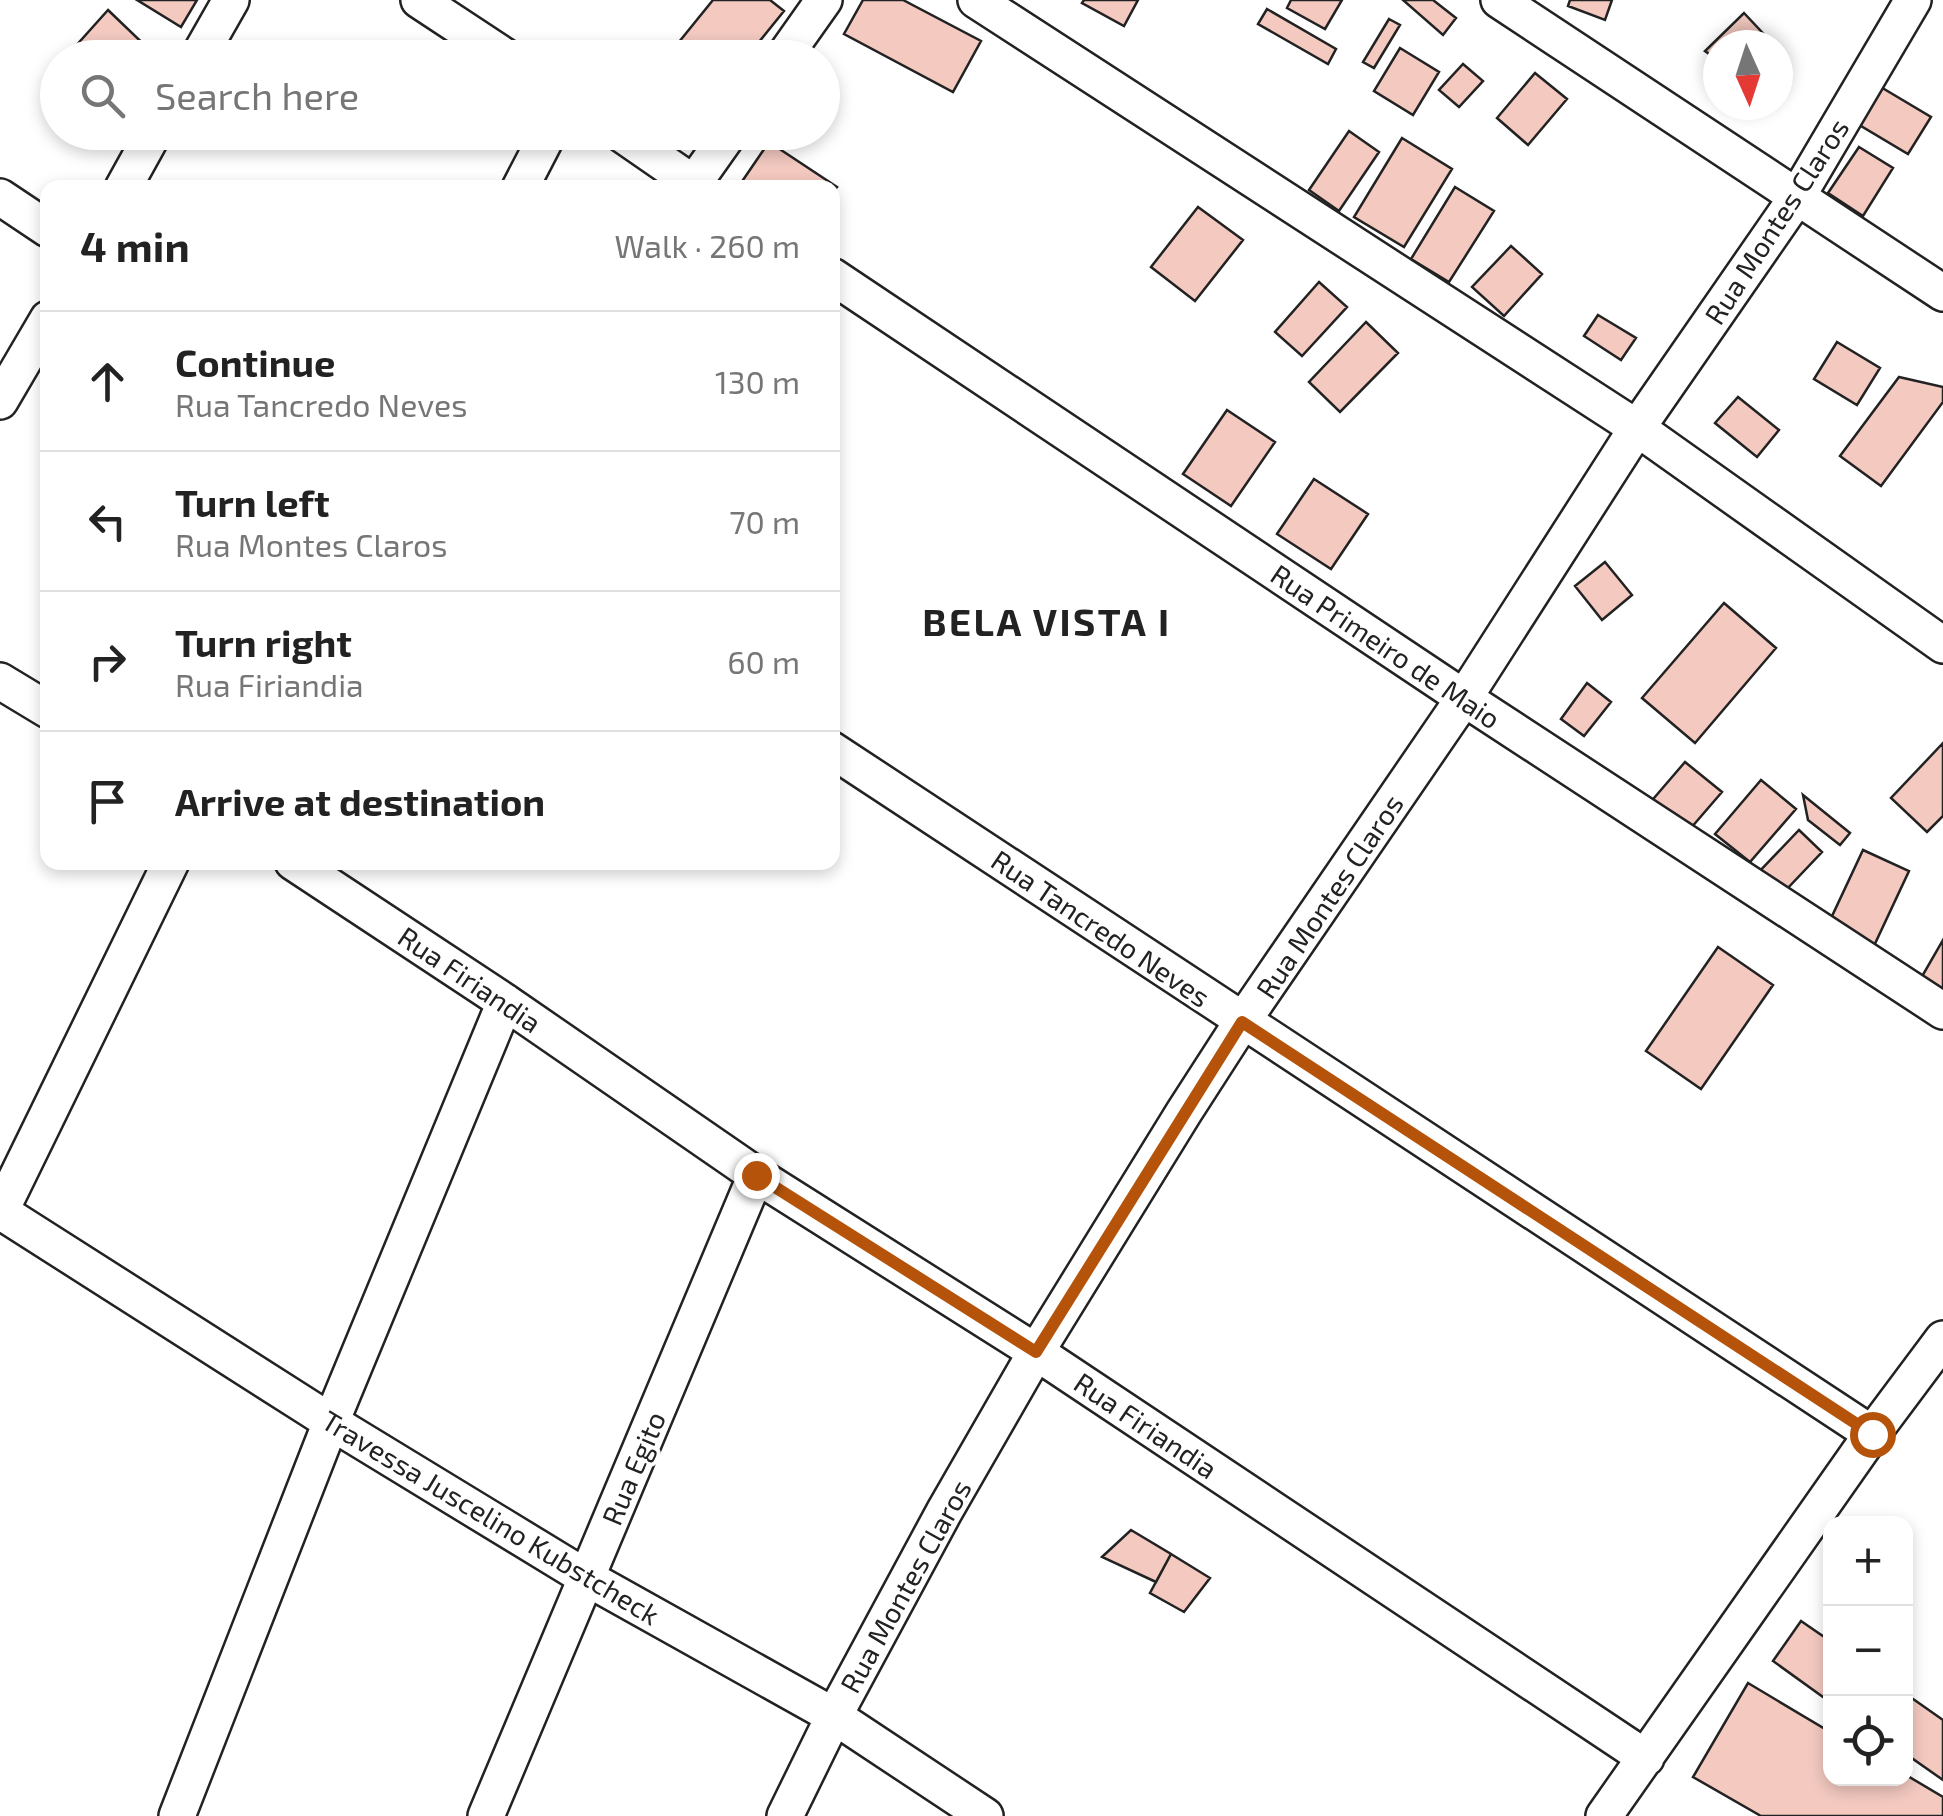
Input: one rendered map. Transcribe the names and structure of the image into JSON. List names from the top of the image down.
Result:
{
  "streets": {
    "street": [
      "Rua Montes Claros",
      "Rua Primeiro de Maio",
      "Rua Tancredo Neves",
      "Rua Firiandia",
      "Rua Egito",
      "Travessa Juscelino Kubstcheck"
    ]
  },
  "crossings": [
    ["Rua Montes Claros", "Rua Primeiro de Maio"],
    ["Rua Montes Claros", "Rua Tancredo Neves"],
    ["Rua Montes Claros", "Rua Firiandia"],
    ["Rua Montes Claros", "Travessa Juscelino Kubstcheck"],
    ["Rua Firiandia", "Rua Egito"],
    ["Rua Egito", "Travessa Juscelino Kubstcheck"]
  ],
  "districts": ["BELA VISTA I"],
  "north": "bottom",
  "page": {
    "search": "Search here",
    "heading": ["4 min", "Walk · 260 m"],
    "list": [
      ["Continue", "Rua Tancredo Neves", "130 m"],
      ["Turn left", "Rua Montes Claros", "70 m"],
      ["Turn right", "Rua Firiandia", "60 m"],
      "Arrive at destination"
    ],
    "map_buttons": ["+", "−"]
  }
}
